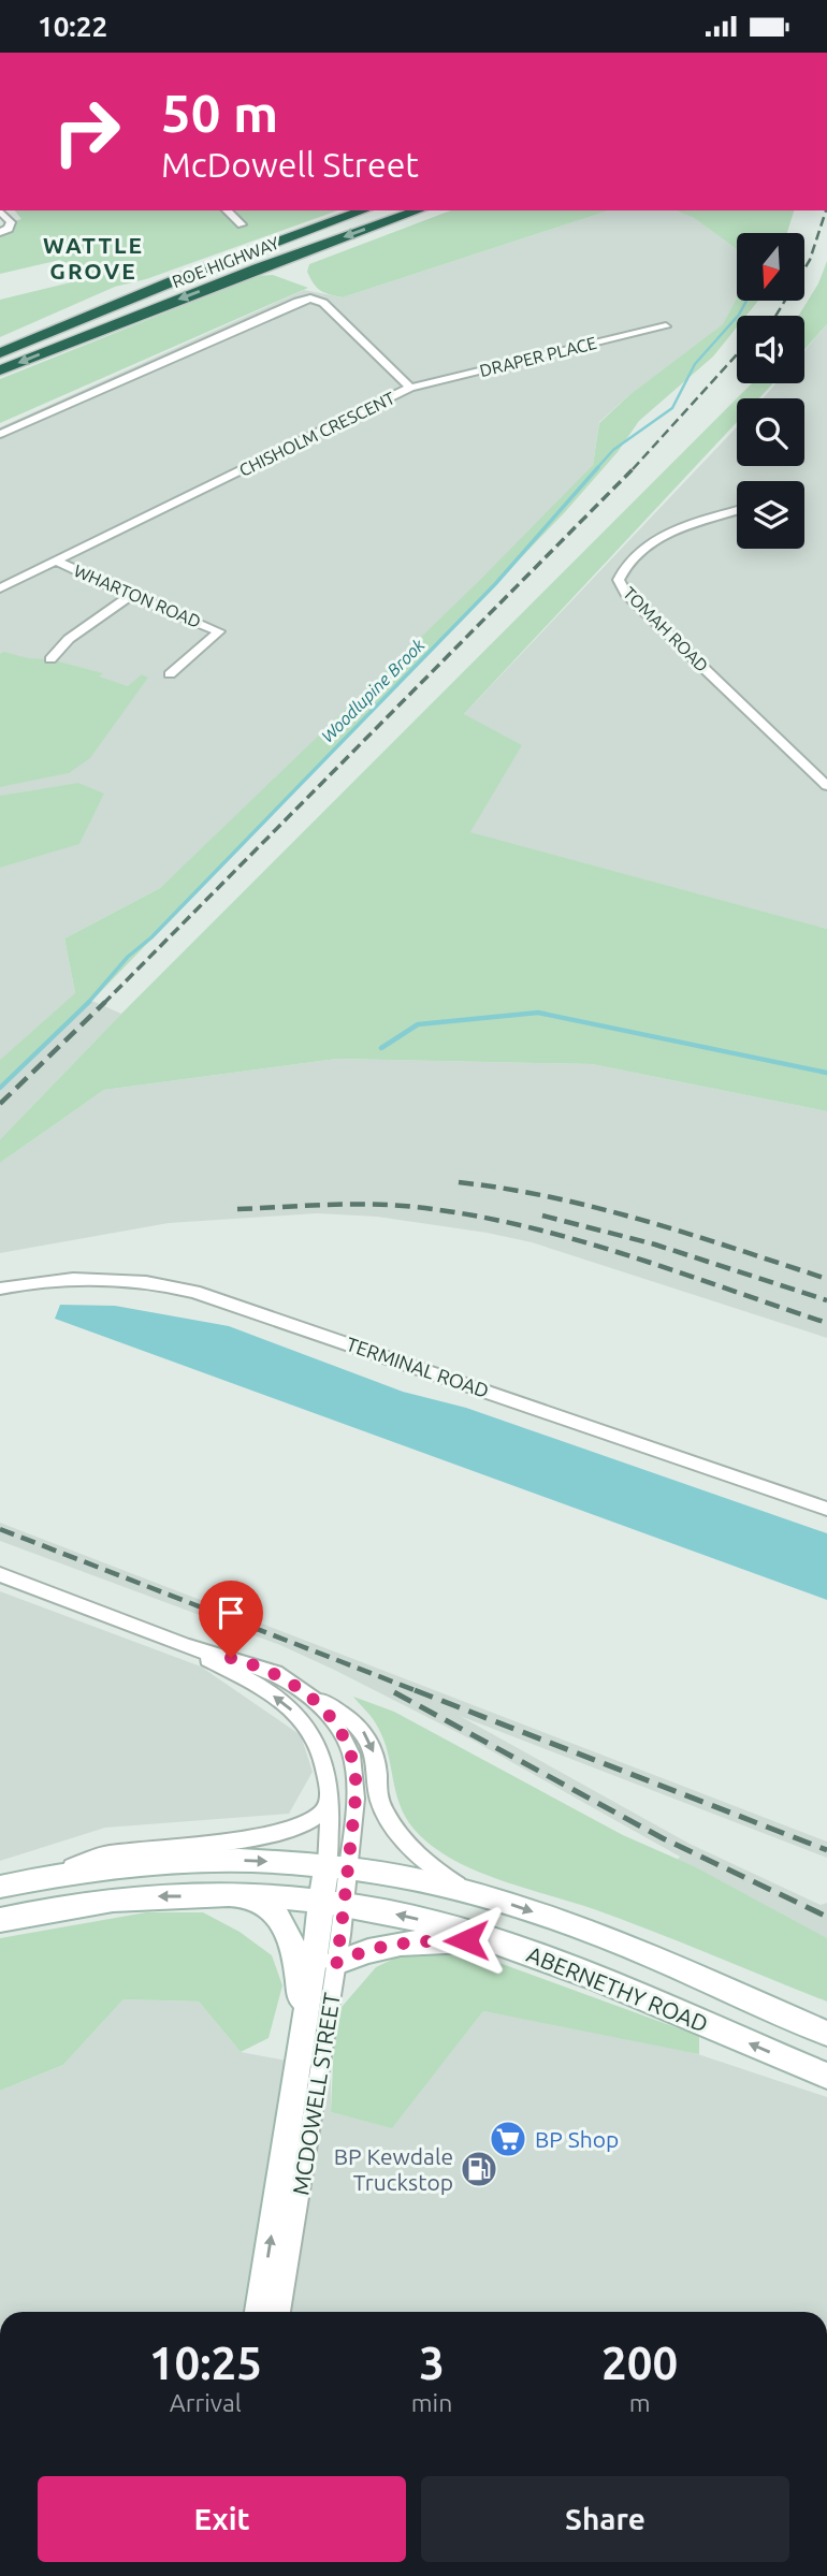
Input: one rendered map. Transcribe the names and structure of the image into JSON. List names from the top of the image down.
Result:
{
  "streets": {
    "highway": ["ROE HIGHWAY"],
    "main road": ["ABERNETHY ROAD"],
    "street": [
      "DRAPER PLACE",
      "CHISHOLM CRESCENT",
      "WHARTON ROAD",
      "TOMAH ROAD",
      "TERMINAL ROAD",
      "MCDOWELL STREET"
    ]
  },
  "crossings": [
    ["DRAPER PLACE", "CHISHOLM CRESCENT"],
    ["CHISHOLM CRESCENT", "WHARTON ROAD"],
    ["ABERNETHY ROAD", "MCDOWELL STREET"]
  ],
  "districts": ["WATTLE GROVE"],
  "water": ["Woodlupine Brook"],
  "places": {
    "supermarket": ["BP Shop"],
    "fuel station": ["BP Kewdale Truckstop"]
  },
  "north": "bottom",
  "page": {
    "status": "10:22",
    "turn": ["50 m", "McDowell Street"],
    "eta": [
      "10:25",
      "Arrival",
      "3",
      "min",
      "200",
      "m"
    ],
    "buttons": ["Exit", "Share"]
  }
}
